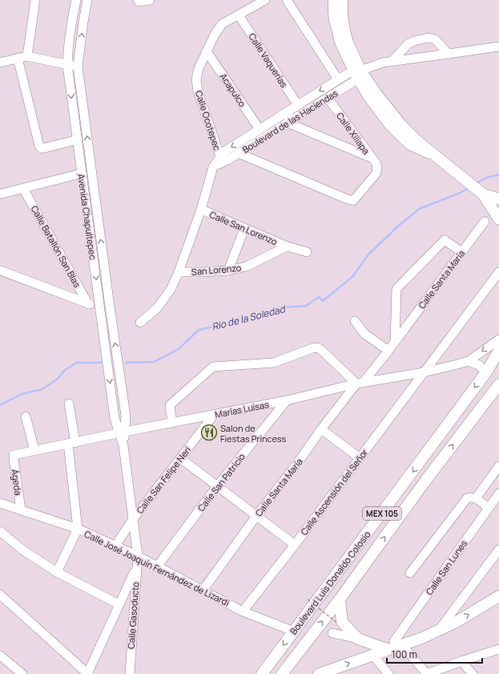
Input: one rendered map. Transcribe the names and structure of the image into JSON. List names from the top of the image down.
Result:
{
  "streets": {
    "main road": ["MEX 105", "Boulevard Luis Donaldo Colosio"],
    "street": [
      "Calle Vaquerías",
      "Acapulco",
      "Calle Ocotepec",
      "Boulevard de las Haciendas",
      "Calle Xiliapa",
      "Avenida Chapultepec",
      "Calle San Lorenzo",
      "Calle Batallón San Blas",
      "San Lorenzo",
      "Calle Santa María",
      "Marias Luisas",
      "Calle San Felipe Neri",
      "Ágeda",
      "Calle San Patricio",
      "Calle Ascensión del Señor",
      "Calle San Lunes",
      "Calle José Joaquín Fernández de Lizardi",
      "Calle Gasoducto"
    ]
  },
  "crossings": [
    ["Calle Vaquerías", "Calle Ocotepec"],
    ["Calle Vaquerías", "Boulevard de las Haciendas"],
    ["Acapulco", "Calle Ocotepec"],
    ["Acapulco", "Boulevard de las Haciendas"],
    ["Calle Ocotepec", "Boulevard de las Haciendas"],
    ["Boulevard de las Haciendas", "Calle Xiliapa"],
    ["Avenida Chapultepec", "Marias Luisas"],
    ["Avenida Chapultepec", "Calle Gasoducto"],
    ["Calle San Lorenzo", "San Lorenzo"],
    ["Calle Santa María", "Marias Luisas"],
    ["Calle Santa María", "Calle José Joaquín Fernández de Lizardi"],
    ["Marias Luisas", "Calle San Felipe Neri"],
    ["Marias Luisas", "Ágeda"],
    ["Marias Luisas", "Calle San Patricio"],
    ["Marias Luisas", "Calle Ascensión del Señor"],
    ["Marias Luisas", "Calle Gasoducto"],
    ["Calle San Felipe Neri", "Calle José Joaquín Fernández de Lizardi"],
    ["Calle San Felipe Neri", "Calle Gasoducto"],
    ["Ágeda", "Calle José Joaquín Fernández de Lizardi"],
    ["Calle San Patricio", "Calle José Joaquín Fernández de Lizardi"],
    ["Calle Ascensión del Señor", "Calle José Joaquín Fernández de Lizardi"],
    ["Calle José Joaquín Fernández de Lizardi", "Boulevard Luis Donaldo Colosio"],
    ["Calle José Joaquín Fernández de Lizardi", "Calle Gasoducto"]
  ],
  "water": ["Rio de la Soledad"],
  "places": {
    "restaurant": ["Salon de Fiestas Princess"]
  },
  "scale_bar": "100 m"
}
